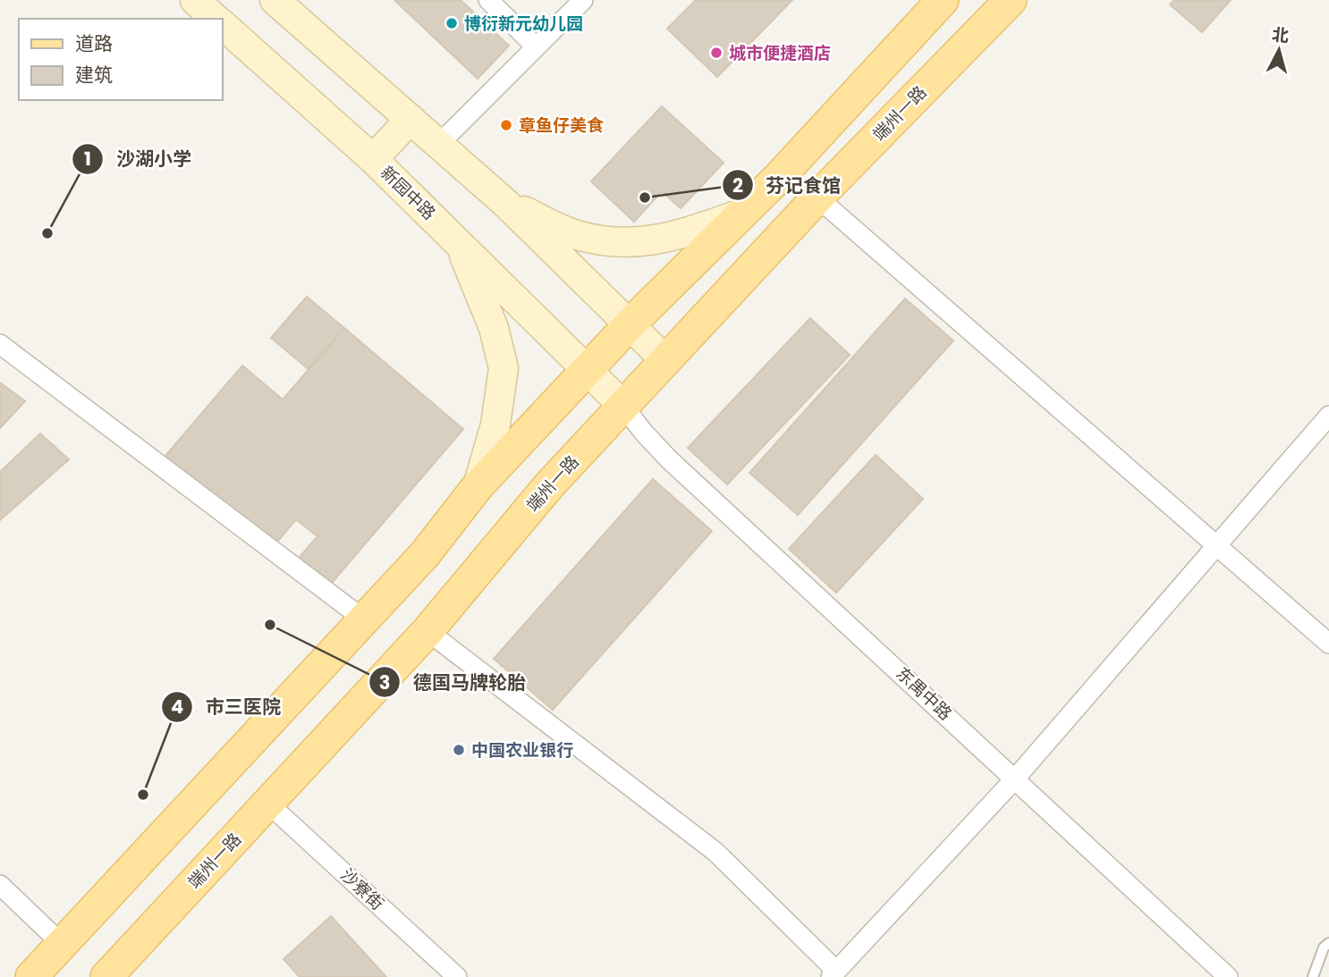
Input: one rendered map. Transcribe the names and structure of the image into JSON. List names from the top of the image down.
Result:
{
  "streets": {
    "main road": ["端州一路", "新园中路"],
    "street": ["东禺中路", "沙寮街"]
  },
  "crossings": [
    ["端州一路", "新园中路"],
    ["端州一路", "东禺中路"],
    ["端州一路", "沙寮街"],
    ["新园中路", "东禺中路"]
  ],
  "places": [
    "博衍新元幼儿园",
    "城市便捷酒店",
    "章鱼仔美食",
    "芬记食馆",
    "沙湖小学",
    "德国马牌轮胎",
    "中国农业银行",
    "市三医院"
  ],
  "legend": ["道路", "建筑"],
  "north": "top"
}
